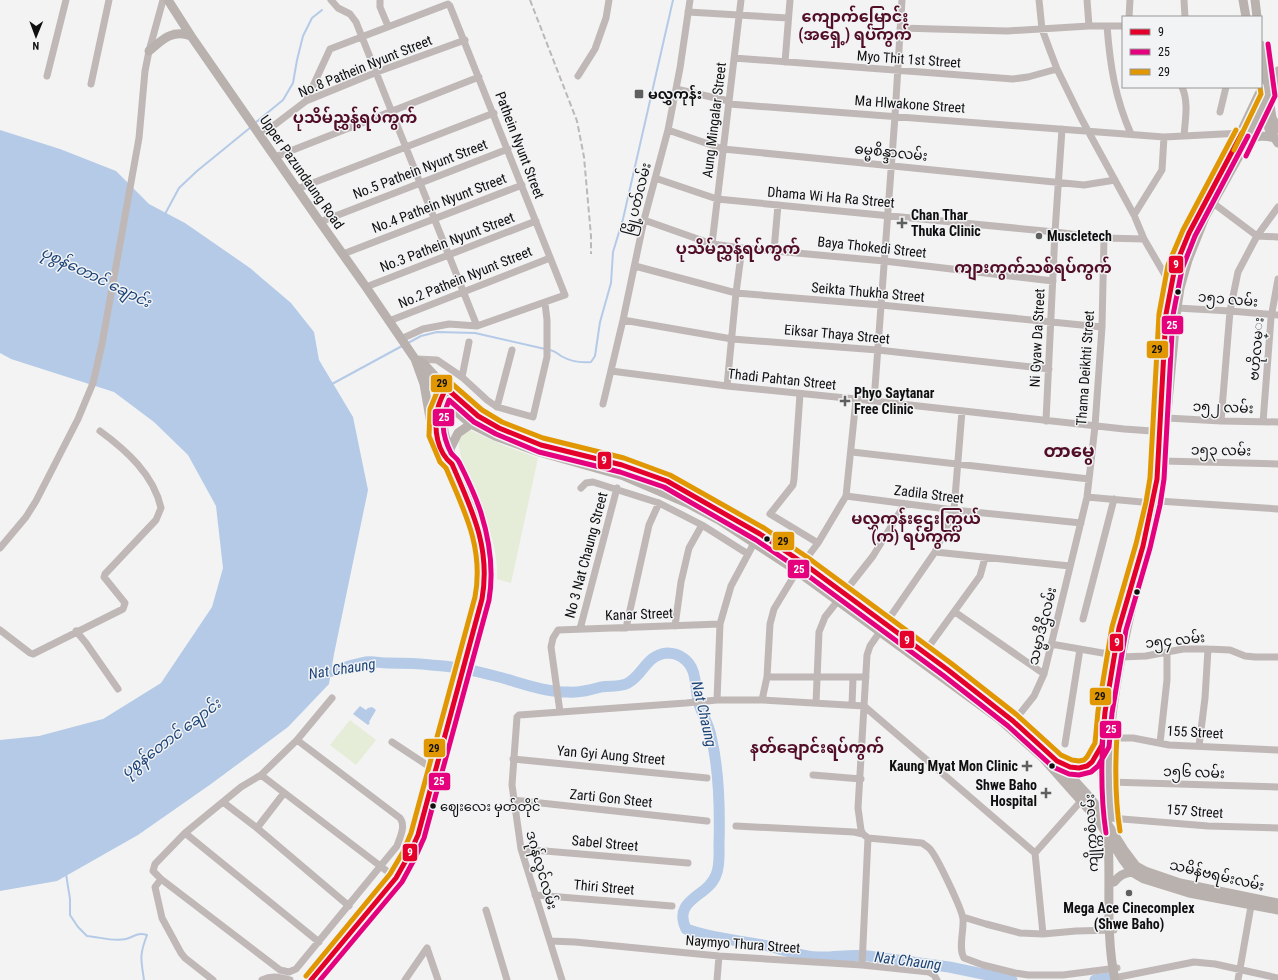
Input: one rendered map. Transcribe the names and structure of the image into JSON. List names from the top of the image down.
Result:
{
  "streets": {
    "main road": ["Upper Pazundaung Road", "ကျိုက္ကစံလမ်း", "သမိန်ဗရမ်းလမ်း"],
    "street": [
      "Myo Thit 1st Street",
      "No.8 Pathein Nyunt Street",
      "Ma Hlwakone Street",
      "Aung Mingalar Street",
      "Pathein Nyunt Street",
      "ဓမ္မစိန္ဒာလမ်း",
      "No.5 Pathein Nyunt Street",
      "Dhama Wi Ha Ra Street",
      "မြို့ပတ်လမ်း",
      "No.4 Pathein Nyunt Street",
      "No.3 Pathein Nyunt Street",
      "Baya Thokedi Street",
      "No.2 Pathein Nyunt Street",
      "Seikta Thukha Street",
      "၁၅၁ လမ်း",
      "Eiksar Thaya Street",
      "Ni Gyaw Da Street",
      "ဗဟိုလမ္း",
      "Thama Deikhti Street",
      "Thadi Pahtan Street",
      "၁၅၂ လမ်း",
      "၁၅၃ လမ်း",
      "Zadila Street",
      "No 3 Nat Chaung Street",
      "Kanar Street",
      "သမ္မာဒိဌိလမ်း",
      "၁၅၄ လမ်း",
      "155 Street",
      "Yan Gyi Aung Street",
      "၁၅၆ လမ်း",
      "Zarti Gon Steet",
      "157 Street",
      "Sabel Street",
      "ဒဂုန်လွင်လမ်း",
      "Thiri Street",
      "Naymyo Thura Street"
    ]
  },
  "crossings": [
    ["Myo Thit 1st Street", "Aung Mingalar Street"],
    ["No.8 Pathein Nyunt Street", "Pathein Nyunt Street"],
    ["No.8 Pathein Nyunt Street", "Upper Pazundaung Road"],
    ["Ma Hlwakone Street", "Aung Mingalar Street"],
    ["Ma Hlwakone Street", "မြို့ပတ်လမ်း"],
    ["Ma Hlwakone Street", "Ni Gyaw Da Street"],
    ["Ma Hlwakone Street", "ကျိုက္ကစံလမ်း"],
    ["Aung Mingalar Street", "ဓမ္မစိန္ဒာလမ်း"],
    ["Aung Mingalar Street", "Dhama Wi Ha Ra Street"],
    ["Aung Mingalar Street", "Baya Thokedi Street"],
    ["Pathein Nyunt Street", "No.5 Pathein Nyunt Street"],
    ["Pathein Nyunt Street", "No.4 Pathein Nyunt Street"],
    ["Pathein Nyunt Street", "No.3 Pathein Nyunt Street"],
    ["Pathein Nyunt Street", "No.2 Pathein Nyunt Street"],
    ["ဓမ္မစိန္ဒာလမ်း", "မြို့ပတ်လမ်း"],
    ["ဓမ္မစိန္ဒာလမ်း", "Ni Gyaw Da Street"],
    ["No.5 Pathein Nyunt Street", "Upper Pazundaung Road"],
    ["Upper Pazundaung Road", "No.4 Pathein Nyunt Street"],
    ["Upper Pazundaung Road", "No.3 Pathein Nyunt Street"],
    ["Upper Pazundaung Road", "No.2 Pathein Nyunt Street"],
    ["Dhama Wi Ha Ra Street", "မြို့ပတ်လမ်း"],
    ["Dhama Wi Ha Ra Street", "Ni Gyaw Da Street"],
    ["Dhama Wi Ha Ra Street", "Thama Deikhti Street"],
    ["မြို့ပတ်လမ်း", "Baya Thokedi Street"],
    ["မြို့ပတ်လမ်း", "Seikta Thukha Street"],
    ["မြို့ပတ်လမ်း", "Eiksar Thaya Street"],
    ["မြို့ပတ်လမ်း", "Thadi Pahtan Street"],
    ["Baya Thokedi Street", "Ni Gyaw Da Street"],
    ["Seikta Thukha Street", "Ni Gyaw Da Street"],
    ["Seikta Thukha Street", "Thama Deikhti Street"],
    ["၁၅၁ လမ်း", "ဗဟိုလမ္း"],
    ["၁၅၁ လမ်း", "ကျိုက္ကစံလမ်း"],
    ["Eiksar Thaya Street", "Ni Gyaw Da Street"],
    ["Ni Gyaw Da Street", "Thadi Pahtan Street"],
    ["ဗဟိုလမ္း", "၁၅၂ လမ်း"],
    ["Thama Deikhti Street", "Thadi Pahtan Street"],
    ["Thama Deikhti Street", "Zadila Street"],
    ["Thama Deikhti Street", "သမ္မာဒိဌိလမ်း"],
    ["Thadi Pahtan Street", "ကျိုက္ကစံလမ်း"],
    ["၁၅၂ လမ်း", "ကျိုက္ကစံလမ်း"],
    ["၁၅၃ လမ်း", "ကျိုက္ကစံလမ်း"],
    ["Zadila Street", "သမ္မာဒိဌိလမ်း"],
    ["No 3 Nat Chaung Street", "Kanar Street"],
    ["Kanar Street", "ဒဂုန်လွင်လမ်း"],
    ["သမ္မာဒိဌိလမ်း", "၁၅၄ လမ်း"],
    ["သမ္မာဒိဌိလမ်း", "သမိန်ဗရမ်းလမ်း"],
    ["၁၅၄ လမ်း", "ကျိုက္ကစံလမ်း"],
    ["155 Street", "ကျိုက္ကစံလမ်း"],
    ["Yan Gyi Aung Street", "ဒဂုန်လွင်လမ်း"],
    ["၁၅၆ လမ်း", "ကျိုက္ကစံလမ်း"],
    ["Zarti Gon Steet", "ဒဂုန်လွင်လမ်း"],
    ["157 Street", "ကျိုက္ကစံလမ်း"],
    ["ကျိုက္ကစံလမ်း", "သမိန်ဗရမ်းလမ်း"],
    ["Sabel Street", "ဒဂုန်လွင်လမ်း"],
    ["ဒဂုန်လွင်လမ်း", "Thiri Street"],
    ["ဒဂုန်လွင်လမ်း", "Naymyo Thura Street"]
  ],
  "districts": [
    "ကျောက်မြောင်း (အရှေ့) ရပ်ကွက်",
    "ပုသိမ်ညွှန့်ရပ်ကွက်",
    "ပုသိမ်ညွှန့်ရပ်ကွက်",
    "ကျားကွက်သစ်ရပ်ကွက်",
    "တာမွေ",
    "မလွှကုန်းဌေးကြွယ် (က) ရပ်ကွက်",
    "နတ်ချောင်းရပ်ကွက်"
  ],
  "water": ["ပုစွန်တောင် ချောင်း", "Nat Chaung"],
  "places": {
    "transit": ["မလွှကုန်း"],
    "health": [
      "Chan Thar Thuka Clinic",
      "Phyo Saytanar Free Clinic",
      "Kaung Myat Mon Clinic",
      "Shwe Baho Hospital"
    ],
    "other": ["Muscletech", "ဈေးလေး မှတ်တိုင်", "Mega Ace Cinecomplex (Shwe Baho)"]
  },
  "lines": ["transit line 25", "transit line 29", "transit line 9"],
  "legend": ["9", "25", "29"],
  "north": "bottom"
}
